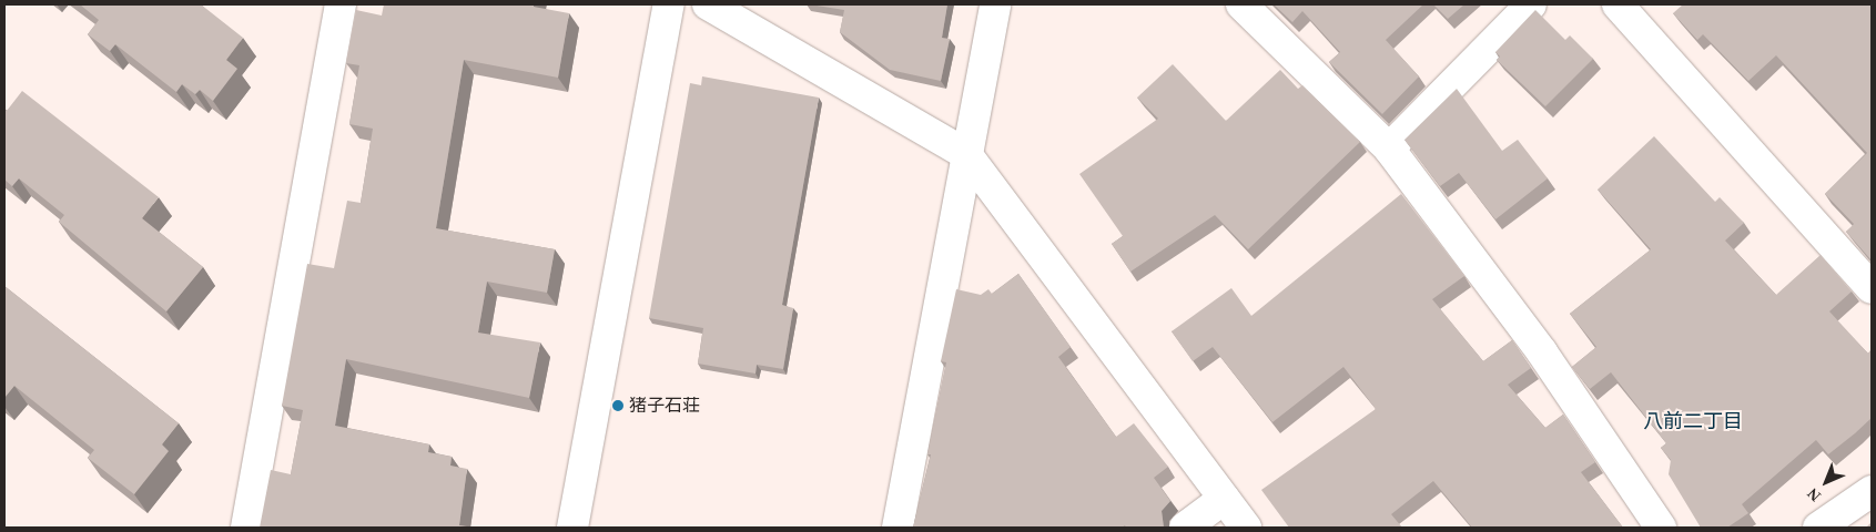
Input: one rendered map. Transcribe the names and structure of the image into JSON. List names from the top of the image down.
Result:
{
  "districts": ["八前二丁目"],
  "places": ["猪子石荘"],
  "north": "bottom left"
}
